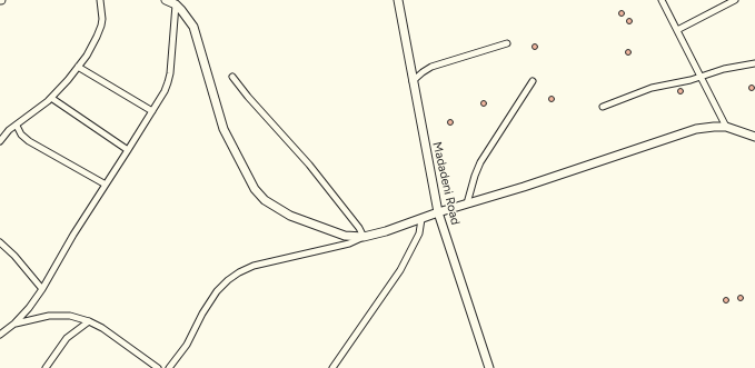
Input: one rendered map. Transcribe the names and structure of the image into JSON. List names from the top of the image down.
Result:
{
  "streets": {
    "street": ["Madadeni Road"]
  }
}
